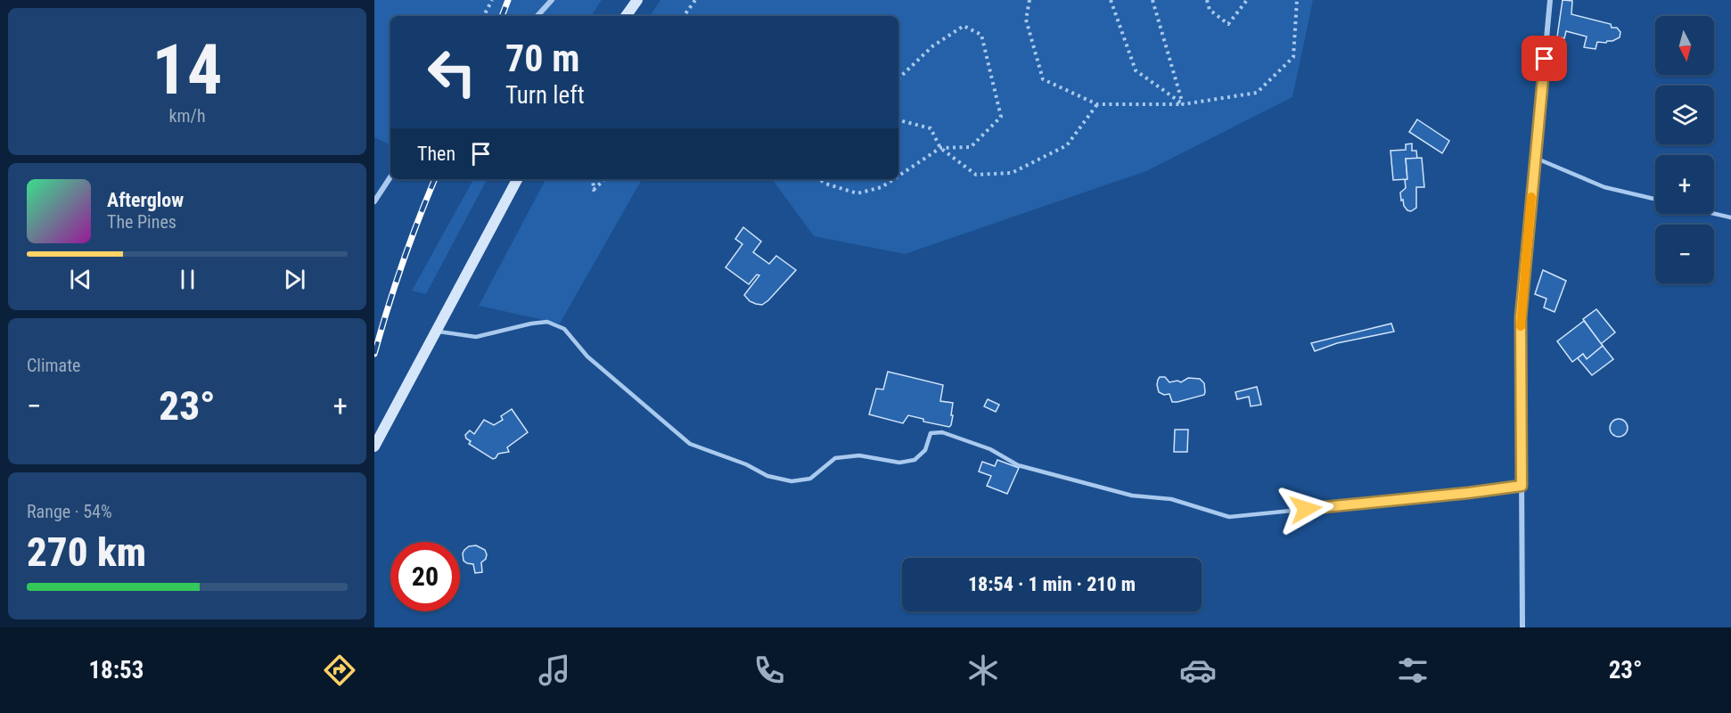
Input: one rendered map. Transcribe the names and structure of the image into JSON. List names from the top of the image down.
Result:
{
  "north": "bottom",
  "page": {
    "tile": [
      ["14", "km/h"],
      "Climate",
      ["Range · 54%", "270 km"]
    ],
    "map_buttons": ["+", "−"],
    "turn": ["70 m", "Turn left"],
    "then": "Then",
    "song": ["Afterglow", "The Pines"],
    "heat": ["−", "23°", "+"],
    "limit": "20",
    "trip": "18:54 · 1 min · 210 m",
    "tabs": ["18:53", "23°"]
  }
}
